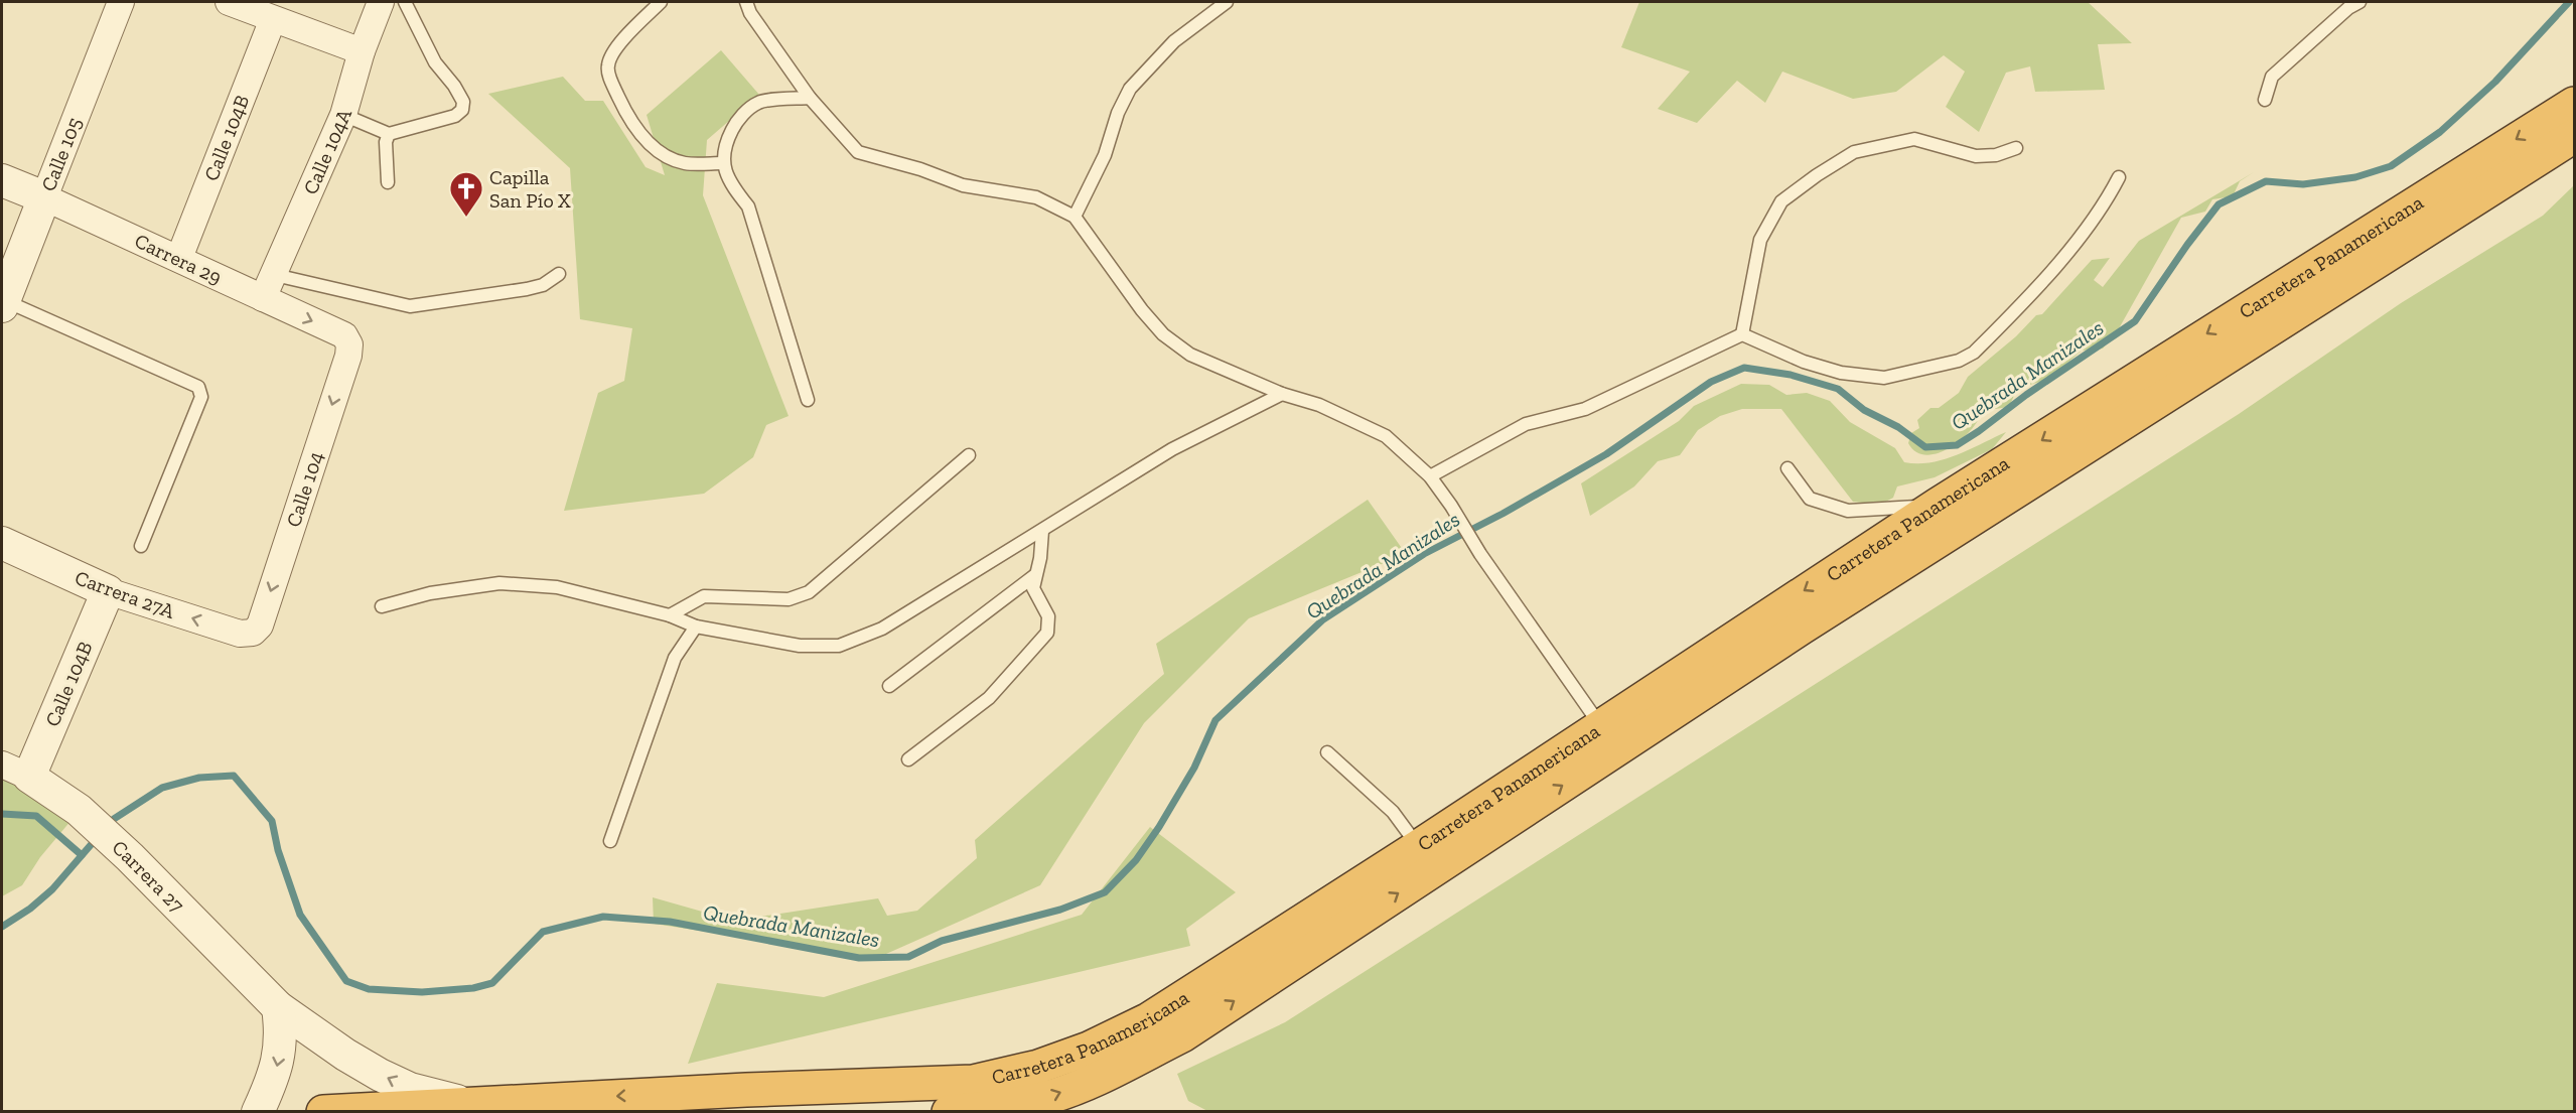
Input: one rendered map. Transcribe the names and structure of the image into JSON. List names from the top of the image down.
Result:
{
  "streets": {
    "highway": ["Carretera Panamericana"],
    "street": [
      "Calle 104B",
      "Calle 104A",
      "Calle 105",
      "Carrera 29",
      "Calle 104",
      "Carrera 27A",
      "Carrera 27"
    ]
  },
  "crossings": [
    ["Calle 104B", "Carrera 29"],
    ["Calle 104B", "Carrera 27A"],
    ["Calle 104B", "Carrera 27"],
    ["Calle 104A", "Carrera 29"],
    ["Calle 105", "Carrera 29"],
    ["Carretera Panamericana", "Carrera 27"],
    ["Carrera 29", "Calle 104"],
    ["Calle 104", "Carrera 27A"]
  ],
  "one_way": ["Calle 104", "Carrera 27A", "Carrera 27"],
  "water": ["Quebrada Manizales"],
  "places": {
    "church": ["Capilla San Pío X"]
  }
}
